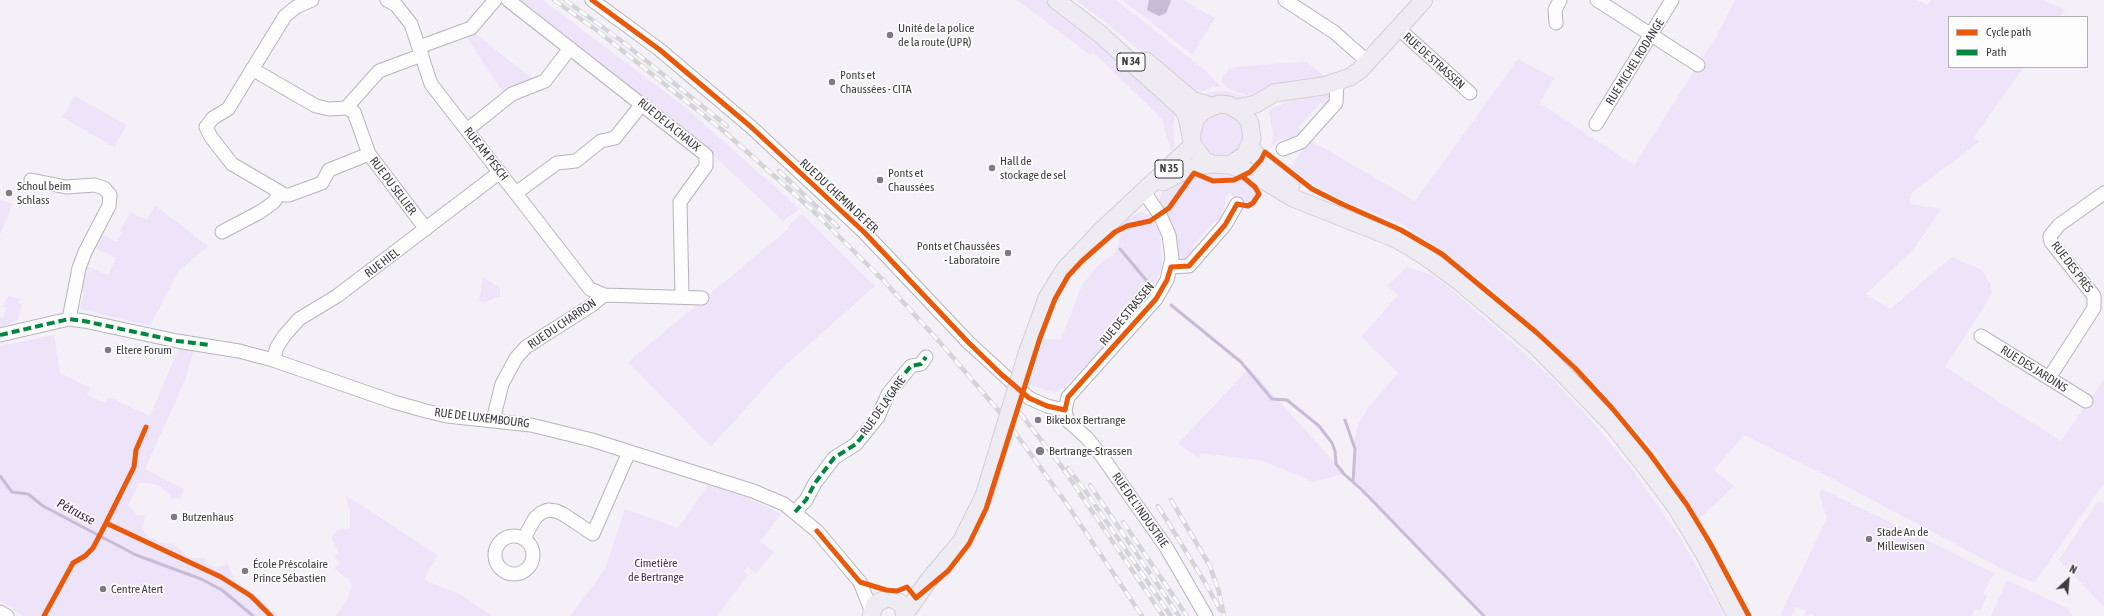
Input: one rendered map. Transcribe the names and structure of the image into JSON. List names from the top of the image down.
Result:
{
  "streets": {
    "main road": ["RUE DE STRASSEN", "N 34", "N 35"],
    "street": [
      "RUE MICHEL RODANGE",
      "RUE DE LA CHAUX",
      "RUE AM PESCH",
      "RUE DU SELLIER",
      "RUE DU CHEMIN DE FER",
      "RUE HIEL",
      "RUE DES PRÉS",
      "RUE DU CHARRON",
      "RUE DES JARDINS",
      "RUE DE LA GARE",
      "RUE DE LUXEMBOURG",
      "RUE DE L'INDUSTRIE"
    ]
  },
  "crossings": [
    ["RUE DE STRASSEN", "N 34"],
    ["RUE DE STRASSEN", "N 35"],
    ["RUE DE STRASSEN", "RUE DU CHEMIN DE FER"],
    ["RUE DE STRASSEN", "RUE DE L'INDUSTRIE"],
    ["N 34", "N 35"],
    ["RUE DE LA CHAUX", "RUE DU CHARRON"],
    ["RUE AM PESCH", "RUE HIEL"],
    ["RUE AM PESCH", "RUE DU CHARRON"],
    ["N 35", "RUE DE LUXEMBOURG"],
    ["RUE DU SELLIER", "RUE HIEL"],
    ["RUE DU CHEMIN DE FER", "RUE DE L'INDUSTRIE"],
    ["RUE HIEL", "RUE DE LUXEMBOURG"],
    ["RUE DES PRÉS", "RUE DES JARDINS"],
    ["RUE DU CHARRON", "RUE DE LUXEMBOURG"],
    ["RUE DE LA GARE", "RUE DE LUXEMBOURG"]
  ],
  "water": ["Pétrusse"],
  "parks": ["Cimetière de Bertrange"],
  "places": [
    "Unité de la police de la route (UPR)",
    "Ponts et Chaussées - CITA",
    "Hall de stockage de sel",
    "Ponts et Chaussées",
    "Schoul beim Schlass",
    "Ponts et Chaussées - Laboratoire",
    "Eltere Forum",
    "Bikebox Bertrange",
    "Bertrange-Strassen",
    "Butzenhaus",
    "Stade An de Millewisen",
    "École Préscolaire Prince Sébastien",
    "Centre Atert"
  ],
  "legend": ["Cycle path", "Path"],
  "north": "top right"
}
